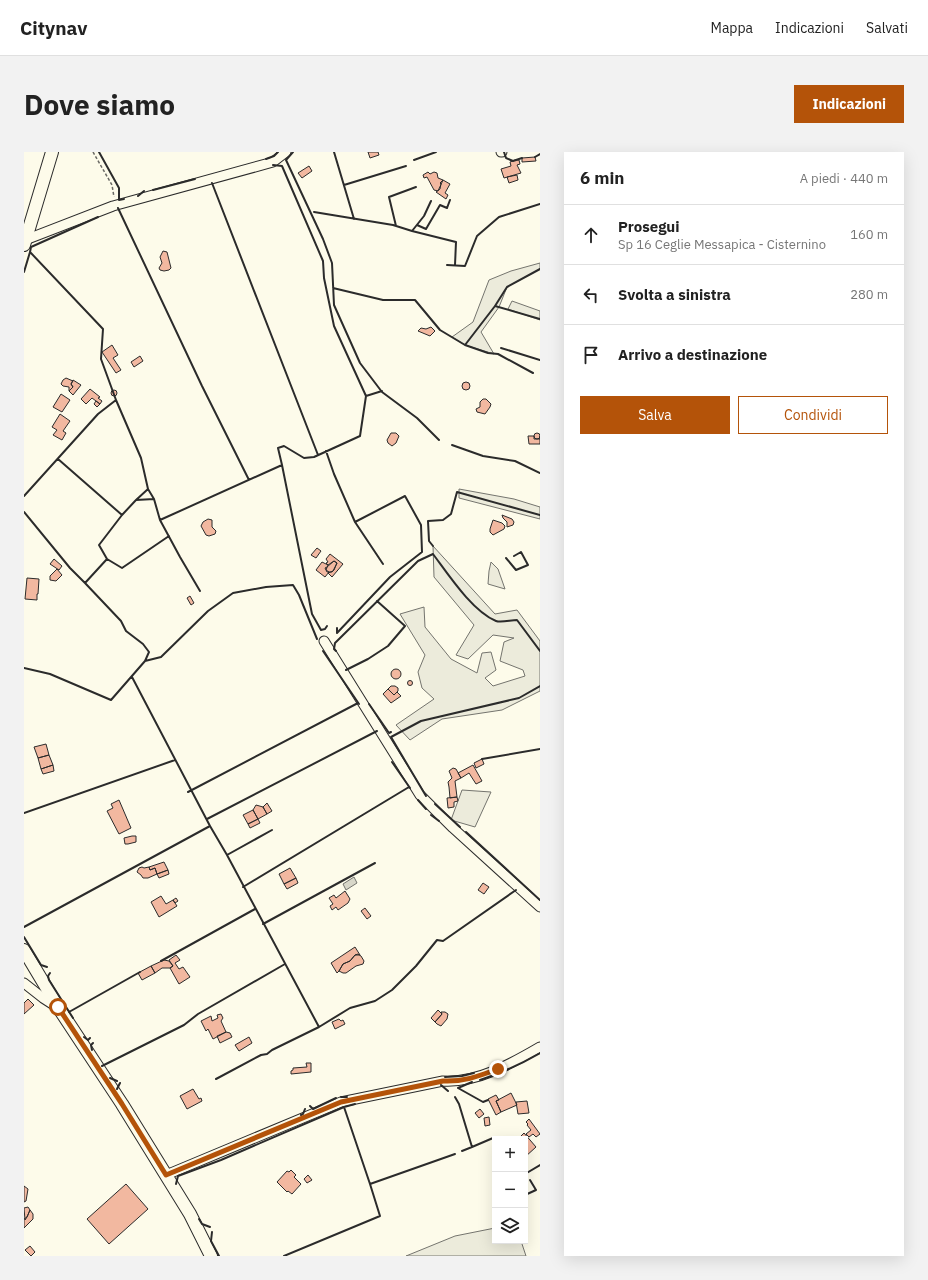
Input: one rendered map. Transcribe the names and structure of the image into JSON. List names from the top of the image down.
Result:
{
  "page": {
    "header": "Citynav",
    "nav": ["Mappa", "Indicazioni", "Salvati"],
    "buttons": [
      "Indicazioni",
      ["Salva", "Condividi"]
    ],
    "title": "Dove siamo",
    "heading": ["6 min", "A piedi · 440 m"],
    "list": [
      ["Prosegui", "Sp 16 Ceglie Messapica - Cisternino", "160 m"],
      ["Svolta a sinistra", "280 m"],
      "Arrivo a destinazione"
    ],
    "map_buttons": ["+", "−"]
  }
}
